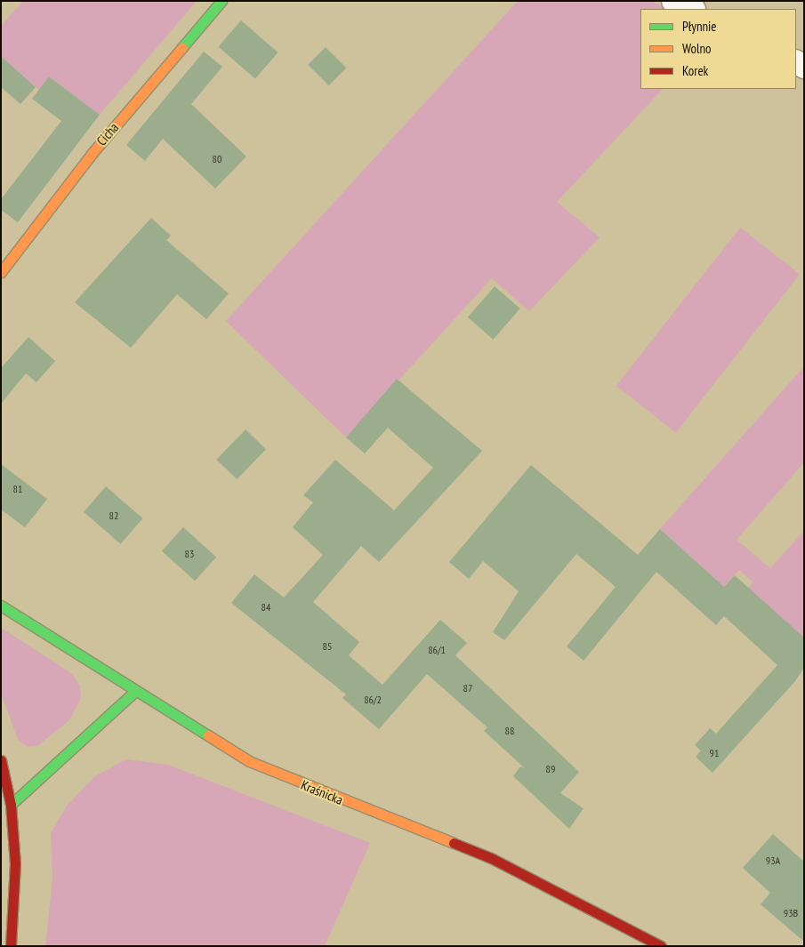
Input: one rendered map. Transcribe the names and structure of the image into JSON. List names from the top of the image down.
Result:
{
  "streets": {
    "street": ["Cicha", "Kraśnicka"]
  },
  "house_numbers": [
    "80",
    "81",
    "82",
    "83",
    "84",
    "85",
    "86/1",
    "87",
    "86/2",
    "88",
    "91",
    "89",
    "93A",
    "93B"
  ],
  "legend": ["Płynnie", "Wolno", "Korek"]
}
